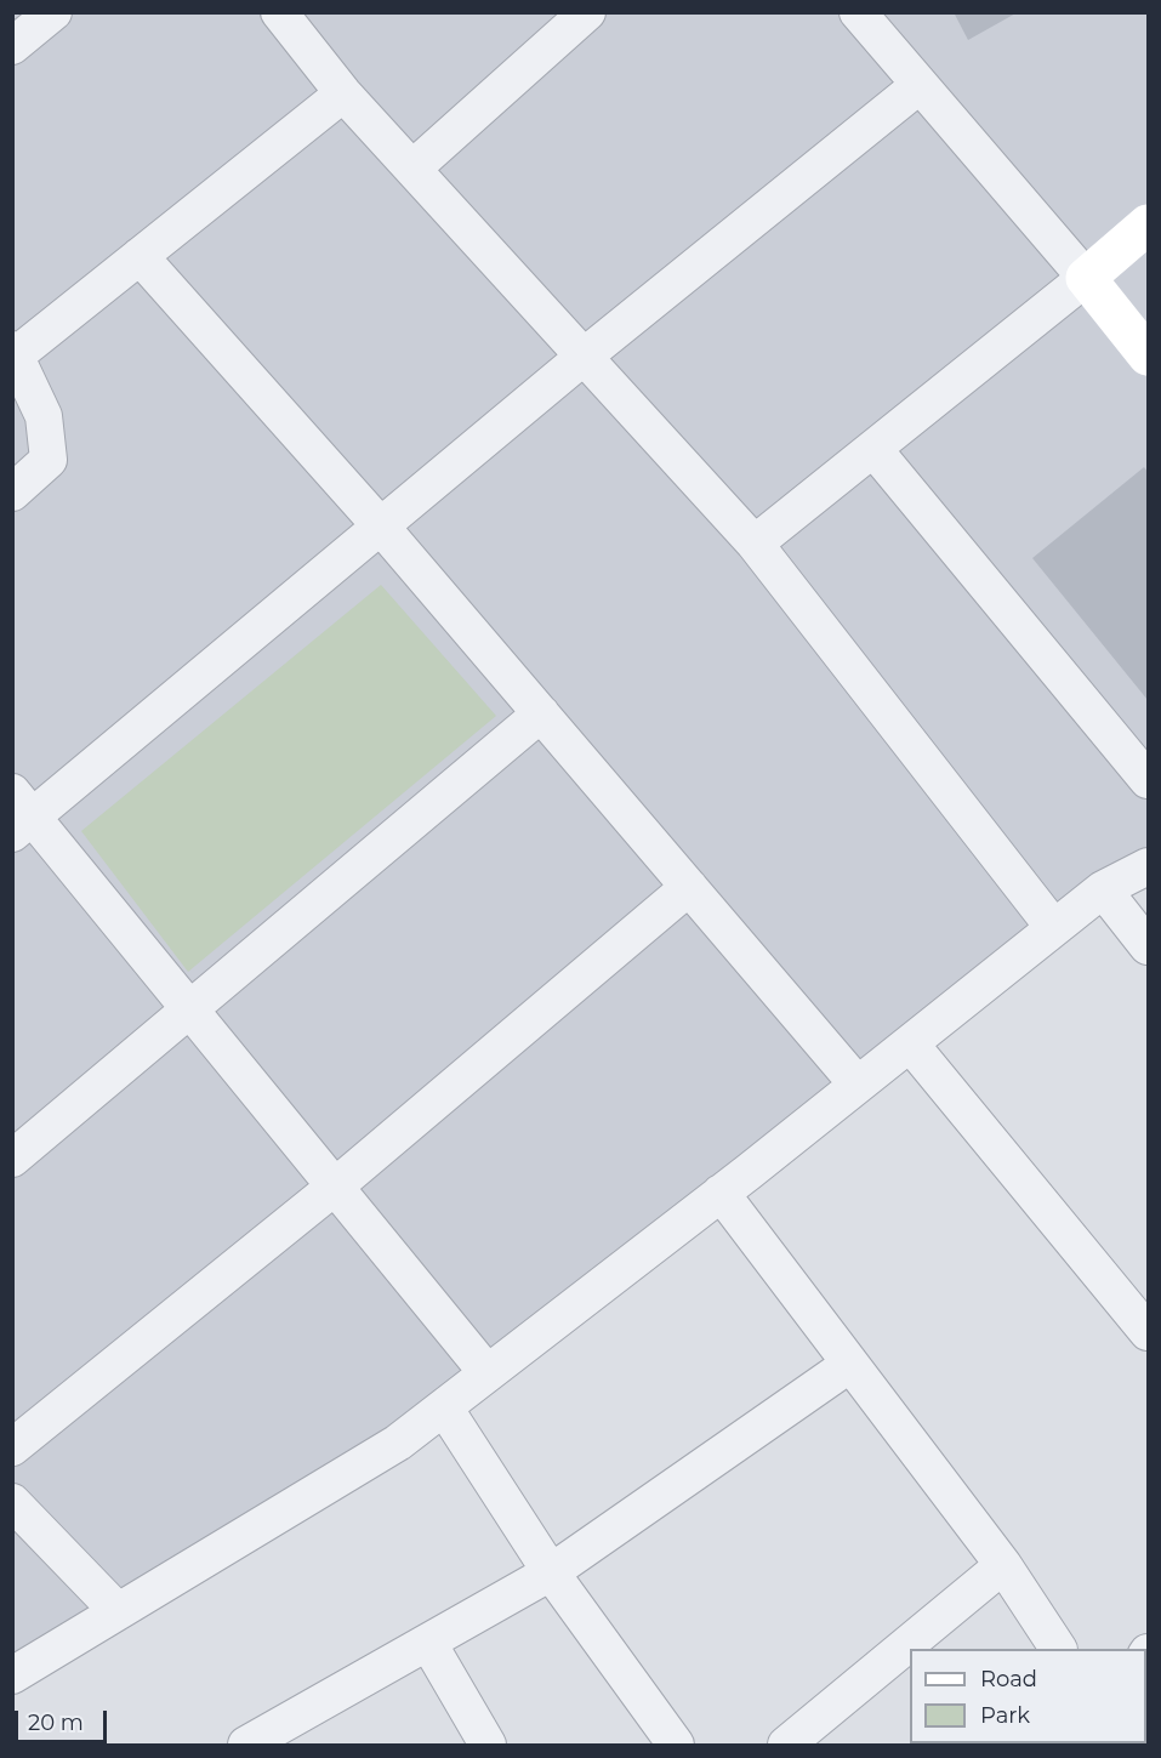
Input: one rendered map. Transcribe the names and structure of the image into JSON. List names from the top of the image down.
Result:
{
  "legend": ["Road", "Park"],
  "scale_bar": "20 m"
}
